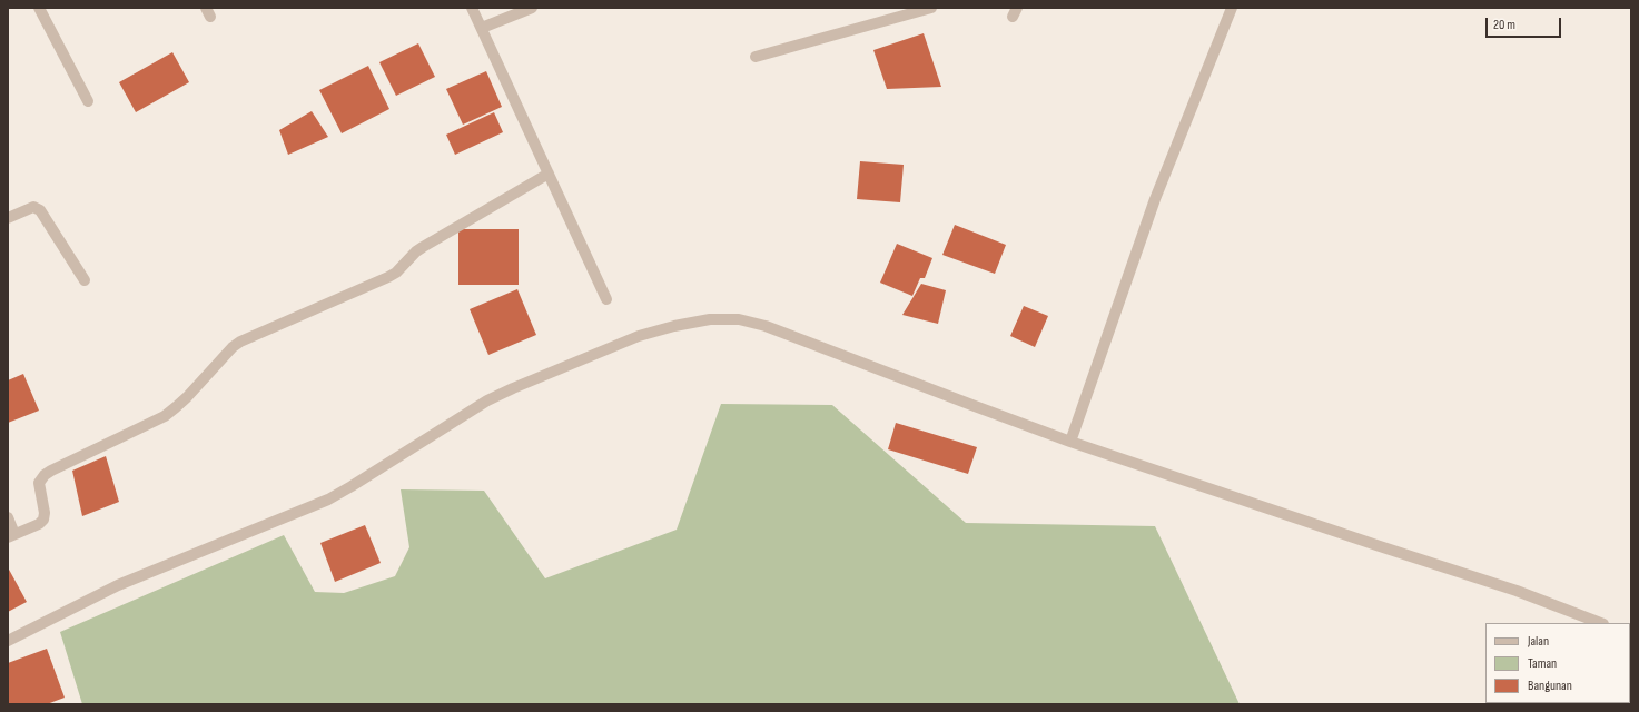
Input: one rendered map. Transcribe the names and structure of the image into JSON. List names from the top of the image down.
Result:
{
  "legend": ["Jalan", "Taman", "Bangunan"],
  "scale_bar": "20 m"
}
